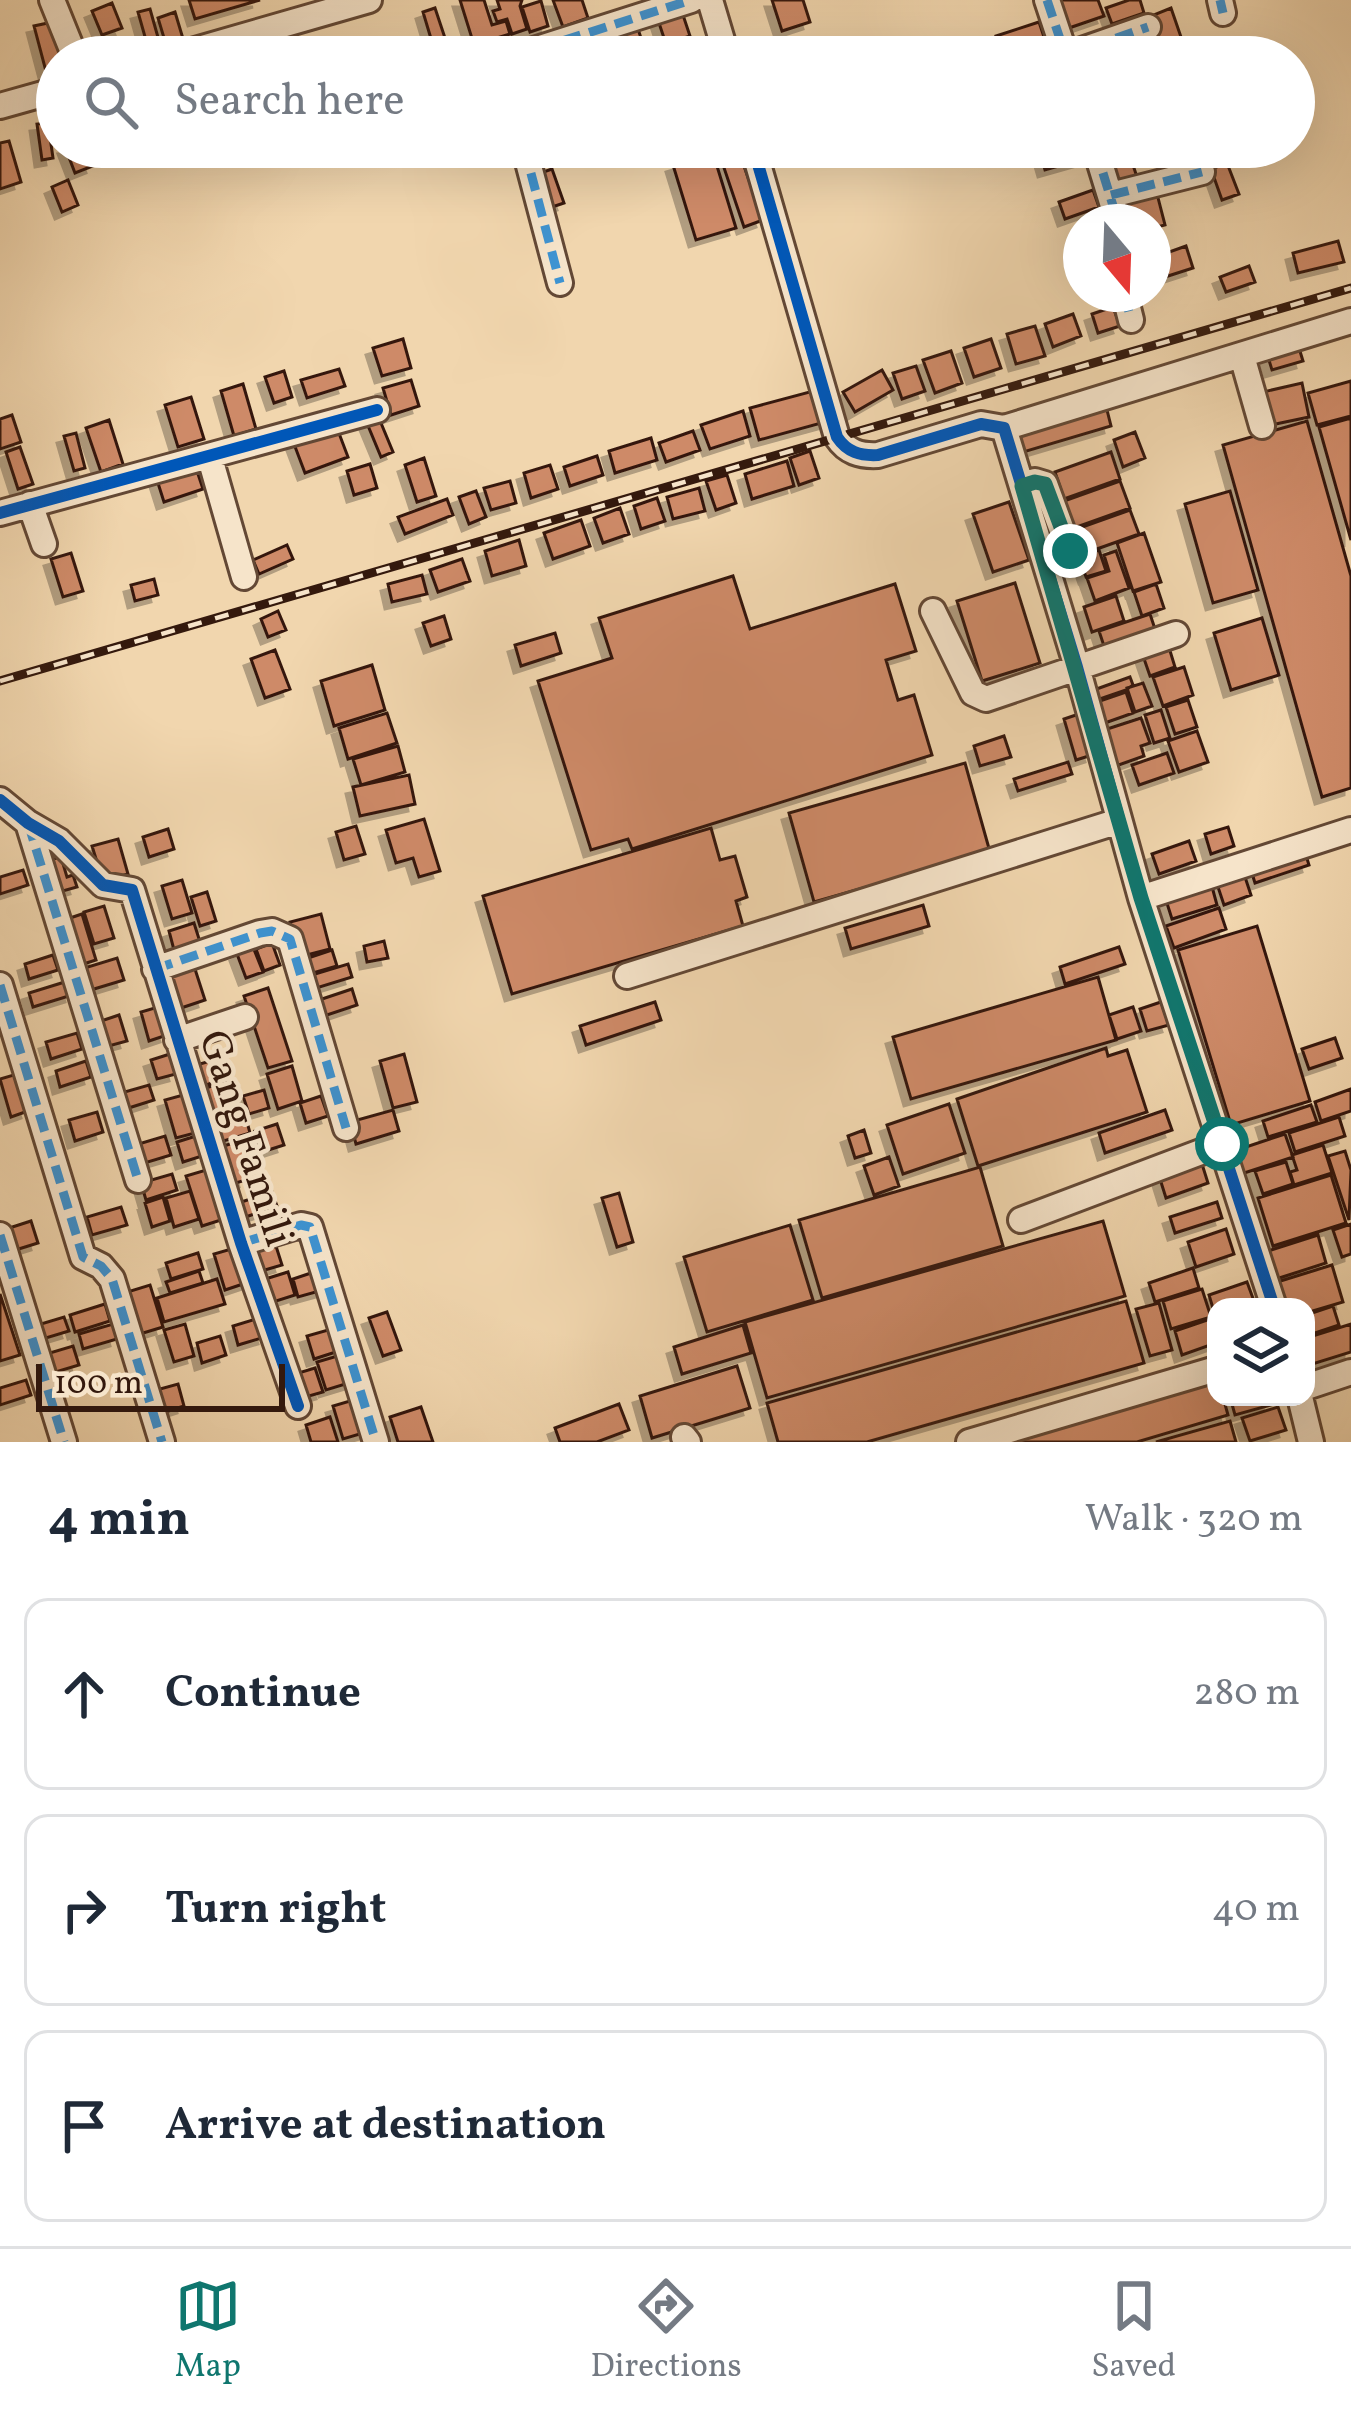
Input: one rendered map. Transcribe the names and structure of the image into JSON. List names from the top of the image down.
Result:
{
  "streets": {
    "street": ["Gang Famili"]
  },
  "scale_bar": "100 m",
  "north": "bottom",
  "page": {
    "search": "Search here",
    "scale": "100 m",
    "heading": ["4 min", "Walk · 320 m"],
    "list": [
      ["Continue", "280 m"],
      ["Turn right", "40 m"],
      "Arrive at destination"
    ],
    "nav": ["Map", "Directions", "Saved"]
  }
}
